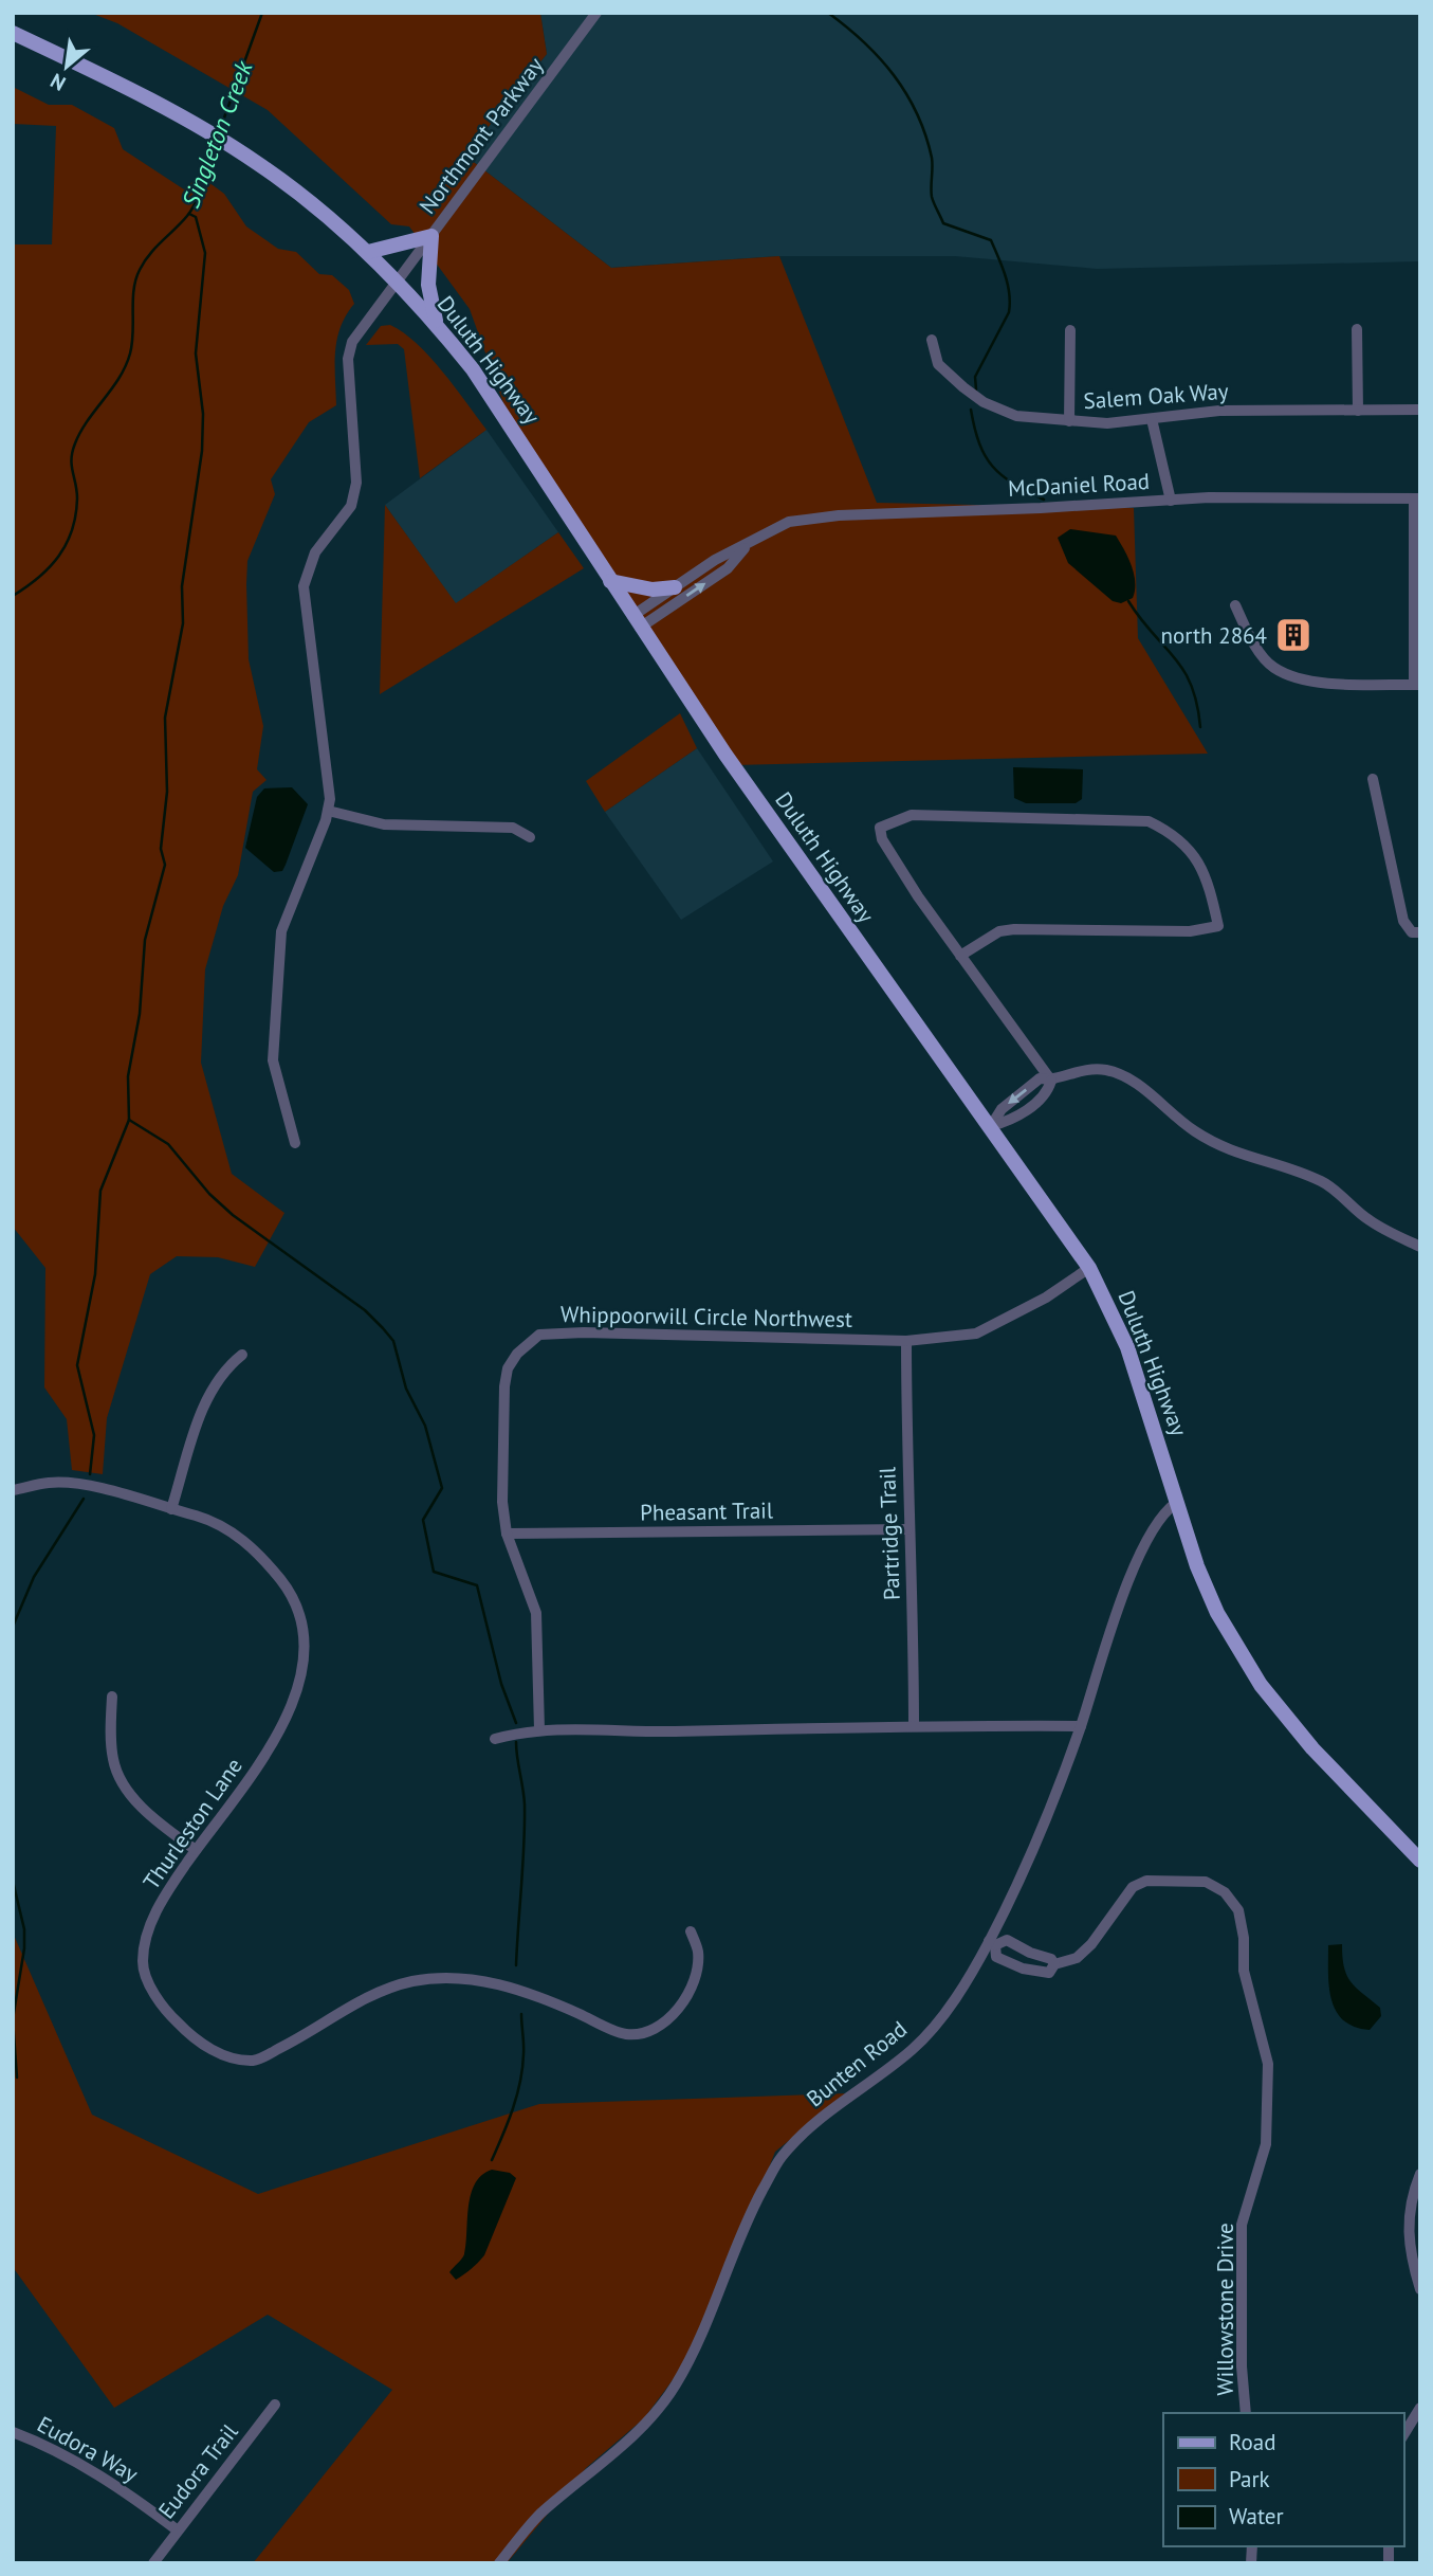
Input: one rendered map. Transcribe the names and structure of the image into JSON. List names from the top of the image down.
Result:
{
  "streets": {
    "main road": ["Duluth Highway"],
    "street": [
      "Northmont Parkway",
      "Salem Oak Way",
      "McDaniel Road",
      "Whippoorwill Circle Northwest",
      "Pheasant Trail",
      "Partridge Trail",
      "Thurleston Lane",
      "Bunten Road",
      "Willowstone Drive",
      "Eudora Way",
      "Eudora Trail"
    ]
  },
  "crossings": [
    ["Northmont Parkway", "Duluth Highway"],
    ["Duluth Highway", "McDaniel Road"],
    ["Duluth Highway", "Whippoorwill Circle Northwest"],
    ["Duluth Highway", "Bunten Road"],
    ["Whippoorwill Circle Northwest", "Pheasant Trail"],
    ["Whippoorwill Circle Northwest", "Partridge Trail"],
    ["Pheasant Trail", "Partridge Trail"],
    ["Eudora Way", "Eudora Trail"]
  ],
  "water": ["Singleton Creek"],
  "places": {
    "building": ["north 2864"]
  },
  "legend": ["Road", "Park", "Water"],
  "north": "bottom left"
}
